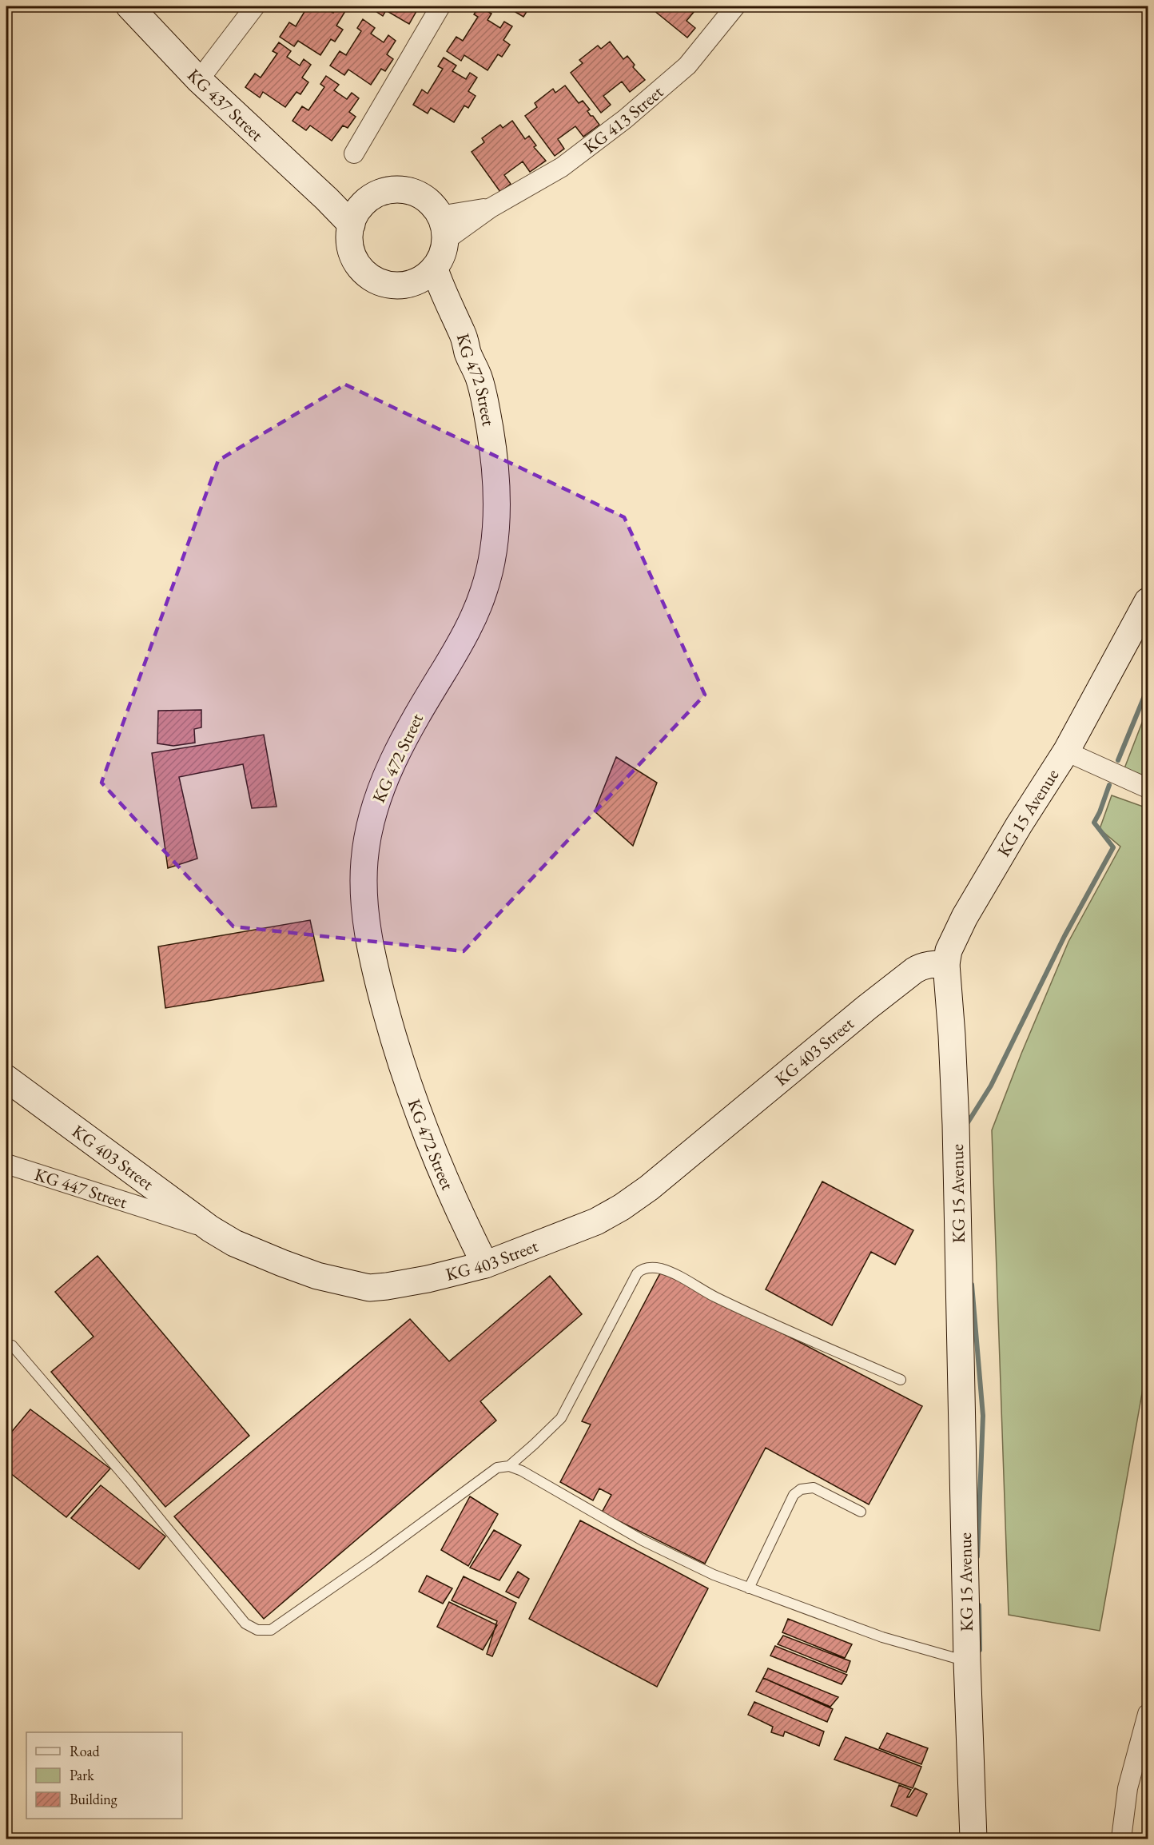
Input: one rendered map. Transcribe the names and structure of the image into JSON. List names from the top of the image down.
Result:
{
  "streets": {
    "main road": [
      "KG 437 Street",
      "KG 472 Street",
      "KG 15 Avenue",
      "KG 403 Street"
    ],
    "street": ["KG 413 Street", "KG 447 Street"]
  },
  "crossings": [
    ["KG 437 Street", "KG 413 Street"],
    ["KG 437 Street", "KG 472 Street"],
    ["KG 413 Street", "KG 472 Street"],
    ["KG 472 Street", "KG 403 Street"],
    ["KG 15 Avenue", "KG 403 Street"],
    ["KG 403 Street", "KG 447 Street"]
  ],
  "legend": ["Road", "Park", "Building"]
}
